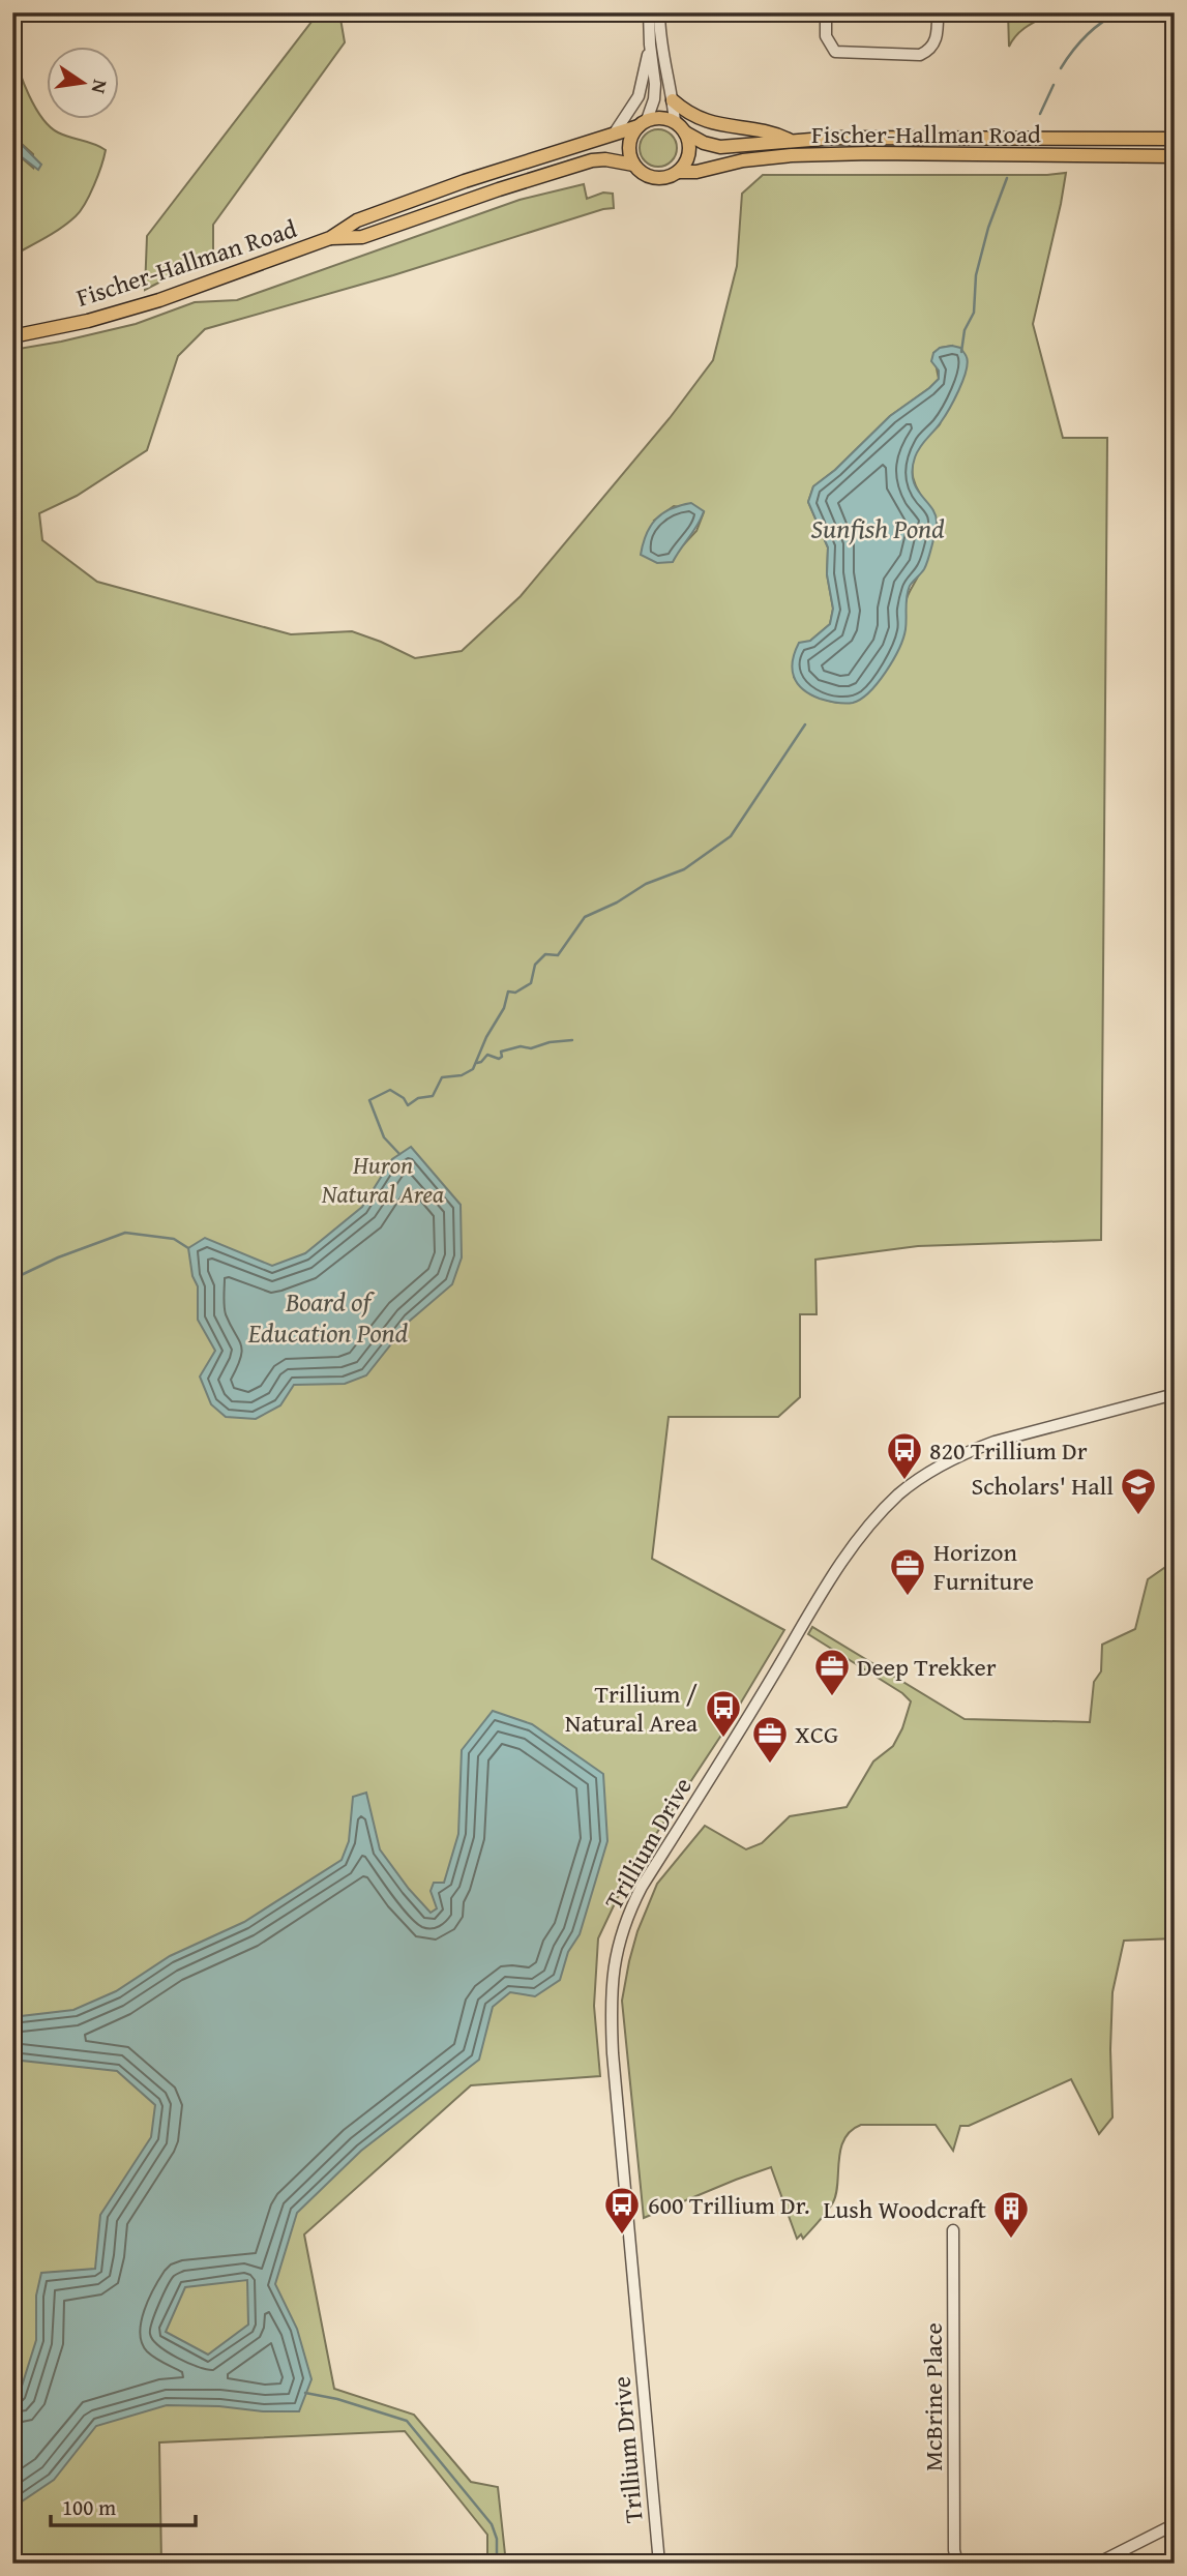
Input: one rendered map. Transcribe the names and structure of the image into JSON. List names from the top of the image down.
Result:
{
  "streets": {
    "main road": ["Fischer-Hallman Road"],
    "street": ["Trillium Drive", "McBrine Place"]
  },
  "water": ["Sunfish Pond", "Board of Education Pond"],
  "parks": ["Huron Natural Area"],
  "places": {
    "bus stop": ["820 Trillium Dr", "Trillium / Natural Area", "600 Trillium Dr."],
    "school or university": ["Scholars' Hall"],
    "office": ["Horizon Furniture", "Deep Trekker", "XCG"],
    "building": ["Lush Woodcraft"]
  },
  "scale_bar": "100 m",
  "north": "right"
}
